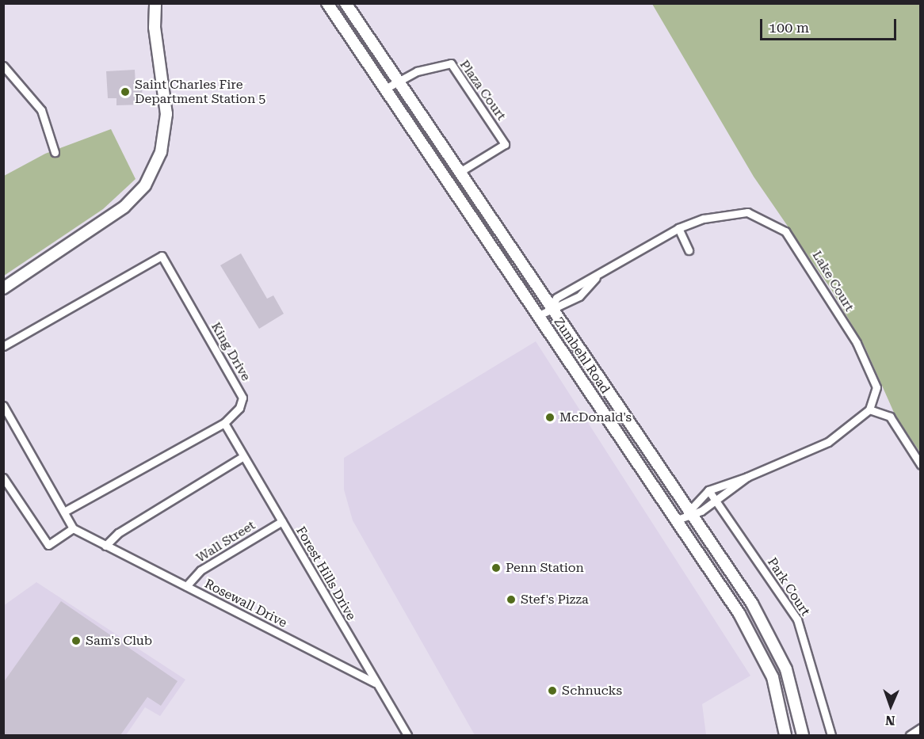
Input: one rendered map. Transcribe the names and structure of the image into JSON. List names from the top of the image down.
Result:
{
  "streets": {
    "main road": ["Zumbehl Road"],
    "street": [
      "Plaza Court",
      "Lake Court",
      "King Drive",
      "Wall Street",
      "Forest Hills Drive",
      "Park Court",
      "Rosewall Drive"
    ]
  },
  "crossings": [
    ["Plaza Court", "Zumbehl Road"],
    ["Lake Court", "Zumbehl Road"],
    ["King Drive", "Forest Hills Drive"],
    ["Wall Street", "Forest Hills Drive"],
    ["Wall Street", "Rosewall Drive"],
    ["Forest Hills Drive", "Rosewall Drive"]
  ],
  "places": [
    "Saint Charles Fire Department Station 5",
    "McDonald's",
    "Penn Station",
    "Stef's Pizza",
    "Sam's Club",
    "Schnucks"
  ],
  "scale_bar": "100 m",
  "north": "bottom"
}
